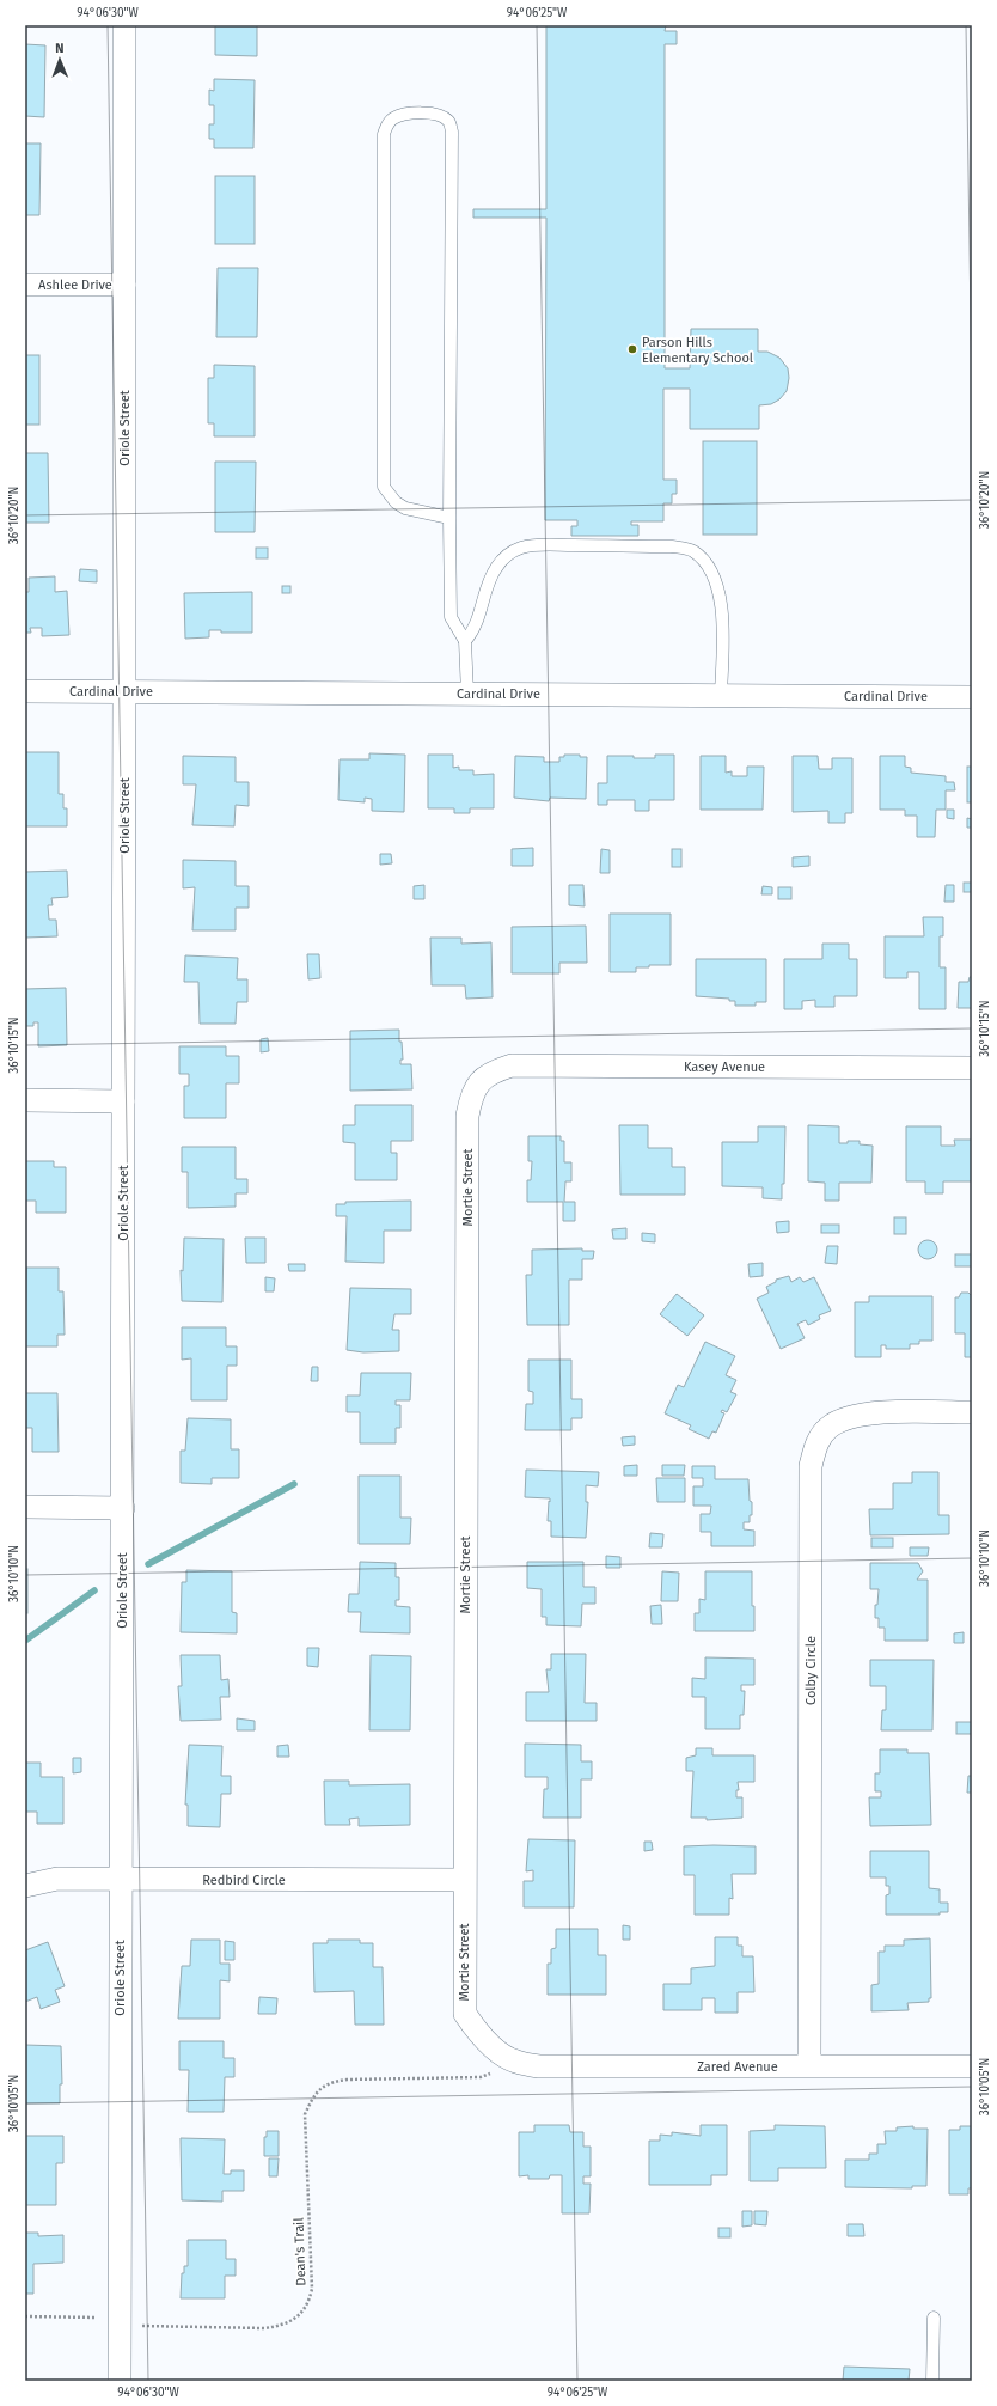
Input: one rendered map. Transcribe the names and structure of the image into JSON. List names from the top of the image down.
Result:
{
  "streets": {
    "street": [
      "Ashlee Drive",
      "Oriole Street",
      "Cardinal Drive",
      "Kasey Avenue",
      "Mortie Street",
      "Colby Circle",
      "Redbird Circle",
      "Zared Avenue"
    ],
    "path": ["Dean's Trail"]
  },
  "crossings": [
    ["Ashlee Drive", "Oriole Street"],
    ["Oriole Street", "Cardinal Drive"],
    ["Oriole Street", "Redbird Circle"],
    ["Oriole Street", "Dean's Trail"],
    ["Kasey Avenue", "Mortie Street"],
    ["Mortie Street", "Redbird Circle"],
    ["Mortie Street", "Zared Avenue"],
    ["Mortie Street", "Dean's Trail"],
    ["Colby Circle", "Zared Avenue"],
    ["Zared Avenue", "Dean's Trail"]
  ],
  "places": ["Parson Hills Elementary School"],
  "north": "top",
  "coordinates": [
    "94°06'30\"W",
    "94°06'25\"W",
    "36°10'20\"N",
    "36°10'15\"N",
    "36°10'10\"N",
    "36°10'05\"N"
  ]
}
